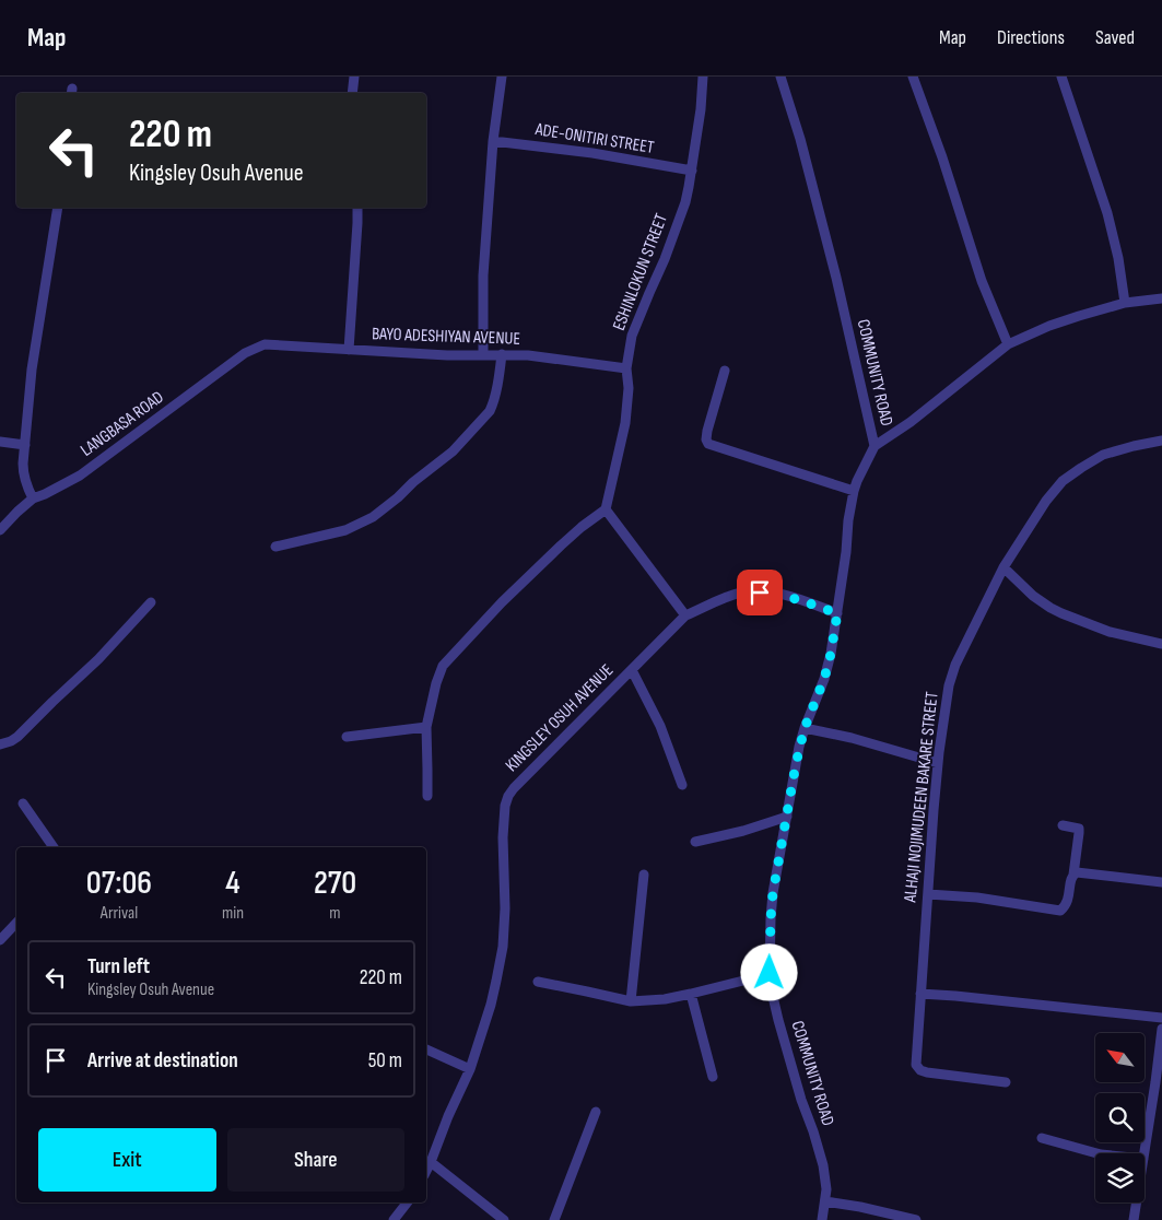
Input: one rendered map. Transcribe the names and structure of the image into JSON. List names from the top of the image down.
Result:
{
  "streets": {
    "street": [
      "ADE-ONITIRI STREET",
      "ESHINLOKUN STREET",
      "BAYO ADESHIYAN AVENUE",
      "COMMUNITY ROAD",
      "LANGBASA ROAD",
      "KINGSLEY OSUH AVENUE",
      "ALHAJI NOJIMUDEEN BAKARE STREET"
    ]
  },
  "crossings": [
    ["ADE-ONITIRI STREET", "ESHINLOKUN STREET"],
    ["ESHINLOKUN STREET", "BAYO ADESHIYAN AVENUE"],
    ["BAYO ADESHIYAN AVENUE", "LANGBASA ROAD"],
    ["COMMUNITY ROAD", "KINGSLEY OSUH AVENUE"]
  ],
  "north": "top left",
  "page": {
    "header": "Map",
    "nav": ["Map", "Directions", "Saved"],
    "turn": ["220 m", "Kingsley Osuh Avenue"],
    "eta": [
      "07:06",
      "Arrival",
      "4",
      "min",
      "270",
      "m"
    ],
    "list": [
      {
        "name": "Turn left",
        "note": "Kingsley Osuh Avenue",
        "value": "220 m"
      },
      {
        "name": "Arrive at destination",
        "value": "50 m"
      }
    ],
    "buttons": ["Exit", "Share"]
  }
}
